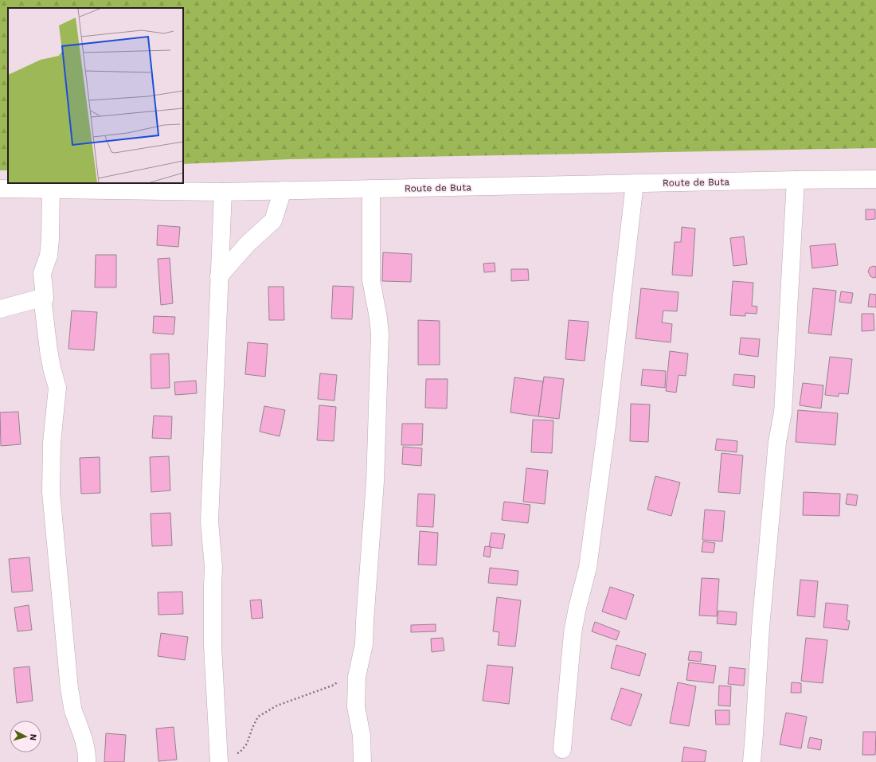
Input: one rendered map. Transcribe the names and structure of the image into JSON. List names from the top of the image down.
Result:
{
  "streets": {
    "main road": ["Route de Buta"]
  },
  "north": "right"
}
